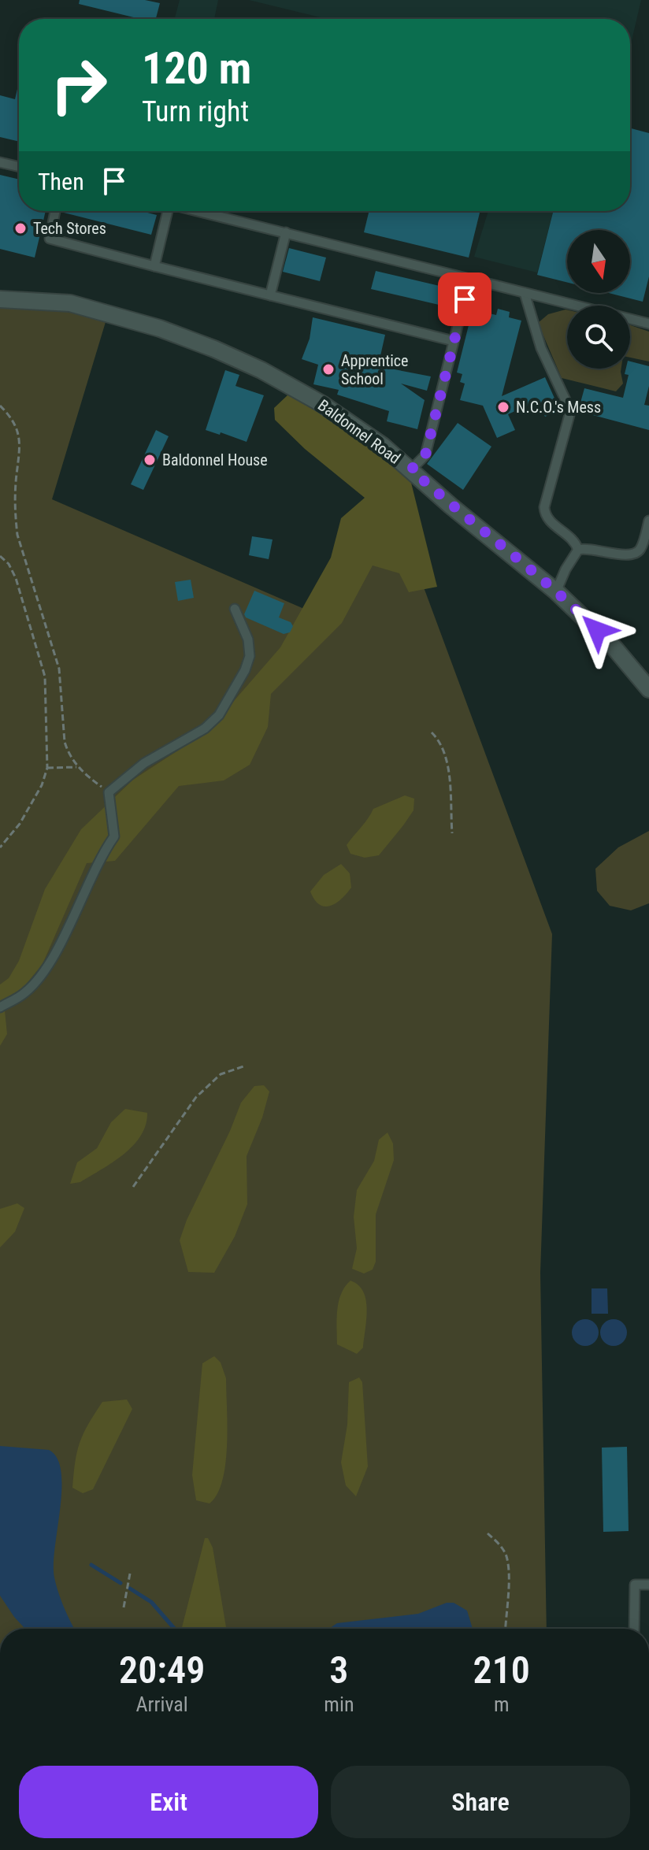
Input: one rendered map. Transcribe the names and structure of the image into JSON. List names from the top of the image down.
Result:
{
  "streets": {
    "street": ["Baldonnel Road"]
  },
  "places": [
    "Tech Stores",
    "Apprentice School",
    "N.C.O.'s Mess",
    "Baldonnel House"
  ],
  "north": "bottom",
  "page": {
    "turn": ["120 m", "Turn right"],
    "then": "Then",
    "eta": [
      "20:49",
      "Arrival",
      "3",
      "min",
      "210",
      "m"
    ],
    "buttons": ["Exit", "Share"]
  }
}
